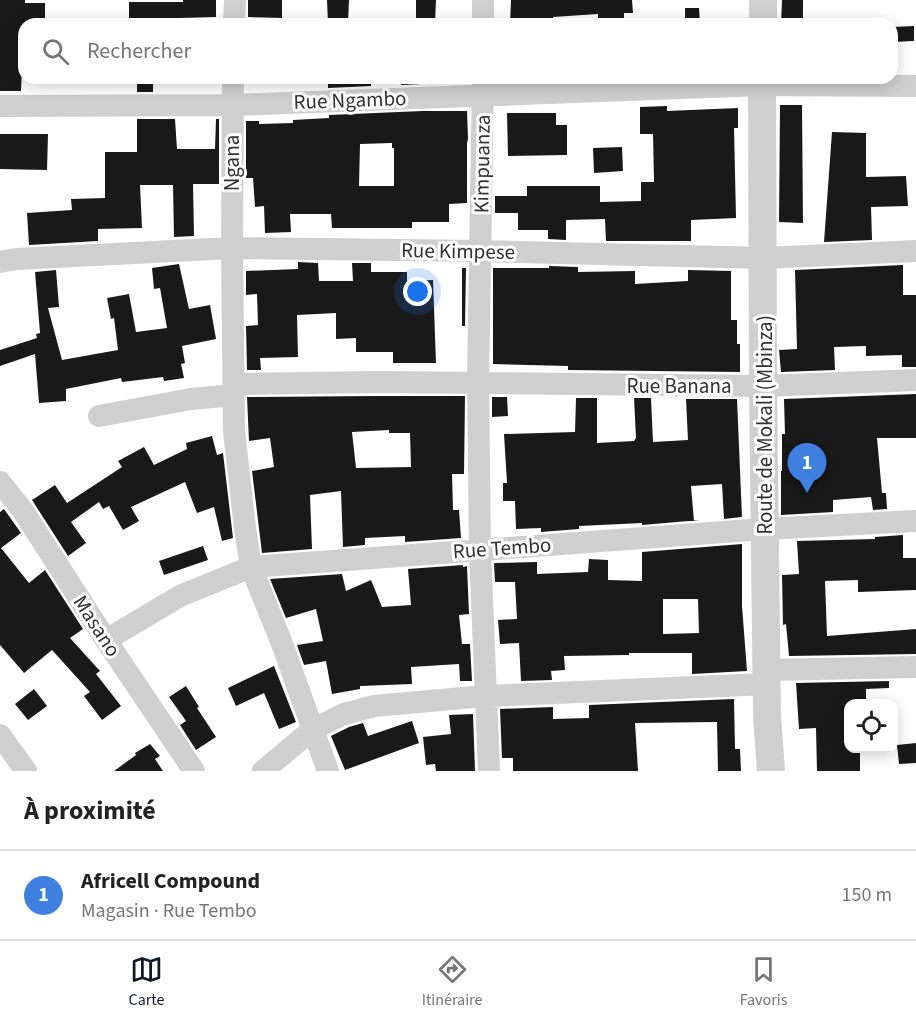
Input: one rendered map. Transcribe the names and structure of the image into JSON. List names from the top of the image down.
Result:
{
  "streets": {
    "street": [
      "Rue Ngambo",
      "Ngana",
      "Kimpuanza",
      "Rue Kimpese",
      "Rue Banana",
      "Route de Mokali (Mbinza)",
      "Rue Tembo",
      "Masano"
    ]
  },
  "crossings": [
    ["Rue Ngambo", "Ngana"],
    ["Rue Ngambo", "Kimpuanza"],
    ["Ngana", "Rue Kimpese"],
    ["Ngana", "Rue Banana"],
    ["Ngana", "Rue Tembo"],
    ["Kimpuanza", "Rue Kimpese"],
    ["Kimpuanza", "Rue Banana"],
    ["Kimpuanza", "Rue Tembo"],
    ["Rue Kimpese", "Route de Mokali (Mbinza)"],
    ["Rue Banana", "Route de Mokali (Mbinza)"],
    ["Route de Mokali (Mbinza)", "Rue Tembo"],
    ["Rue Tembo", "Masano"]
  ],
  "page": {
    "search": "Rechercher",
    "pins": "1",
    "heading": "À proximité",
    "list": [
      {
        "mark": "1",
        "name": "Africell Compound",
        "note": "Magasin · Rue Tembo",
        "value": "150 m"
      }
    ],
    "nav": ["Carte", "Itinéraire", "Favoris"]
  }
}
